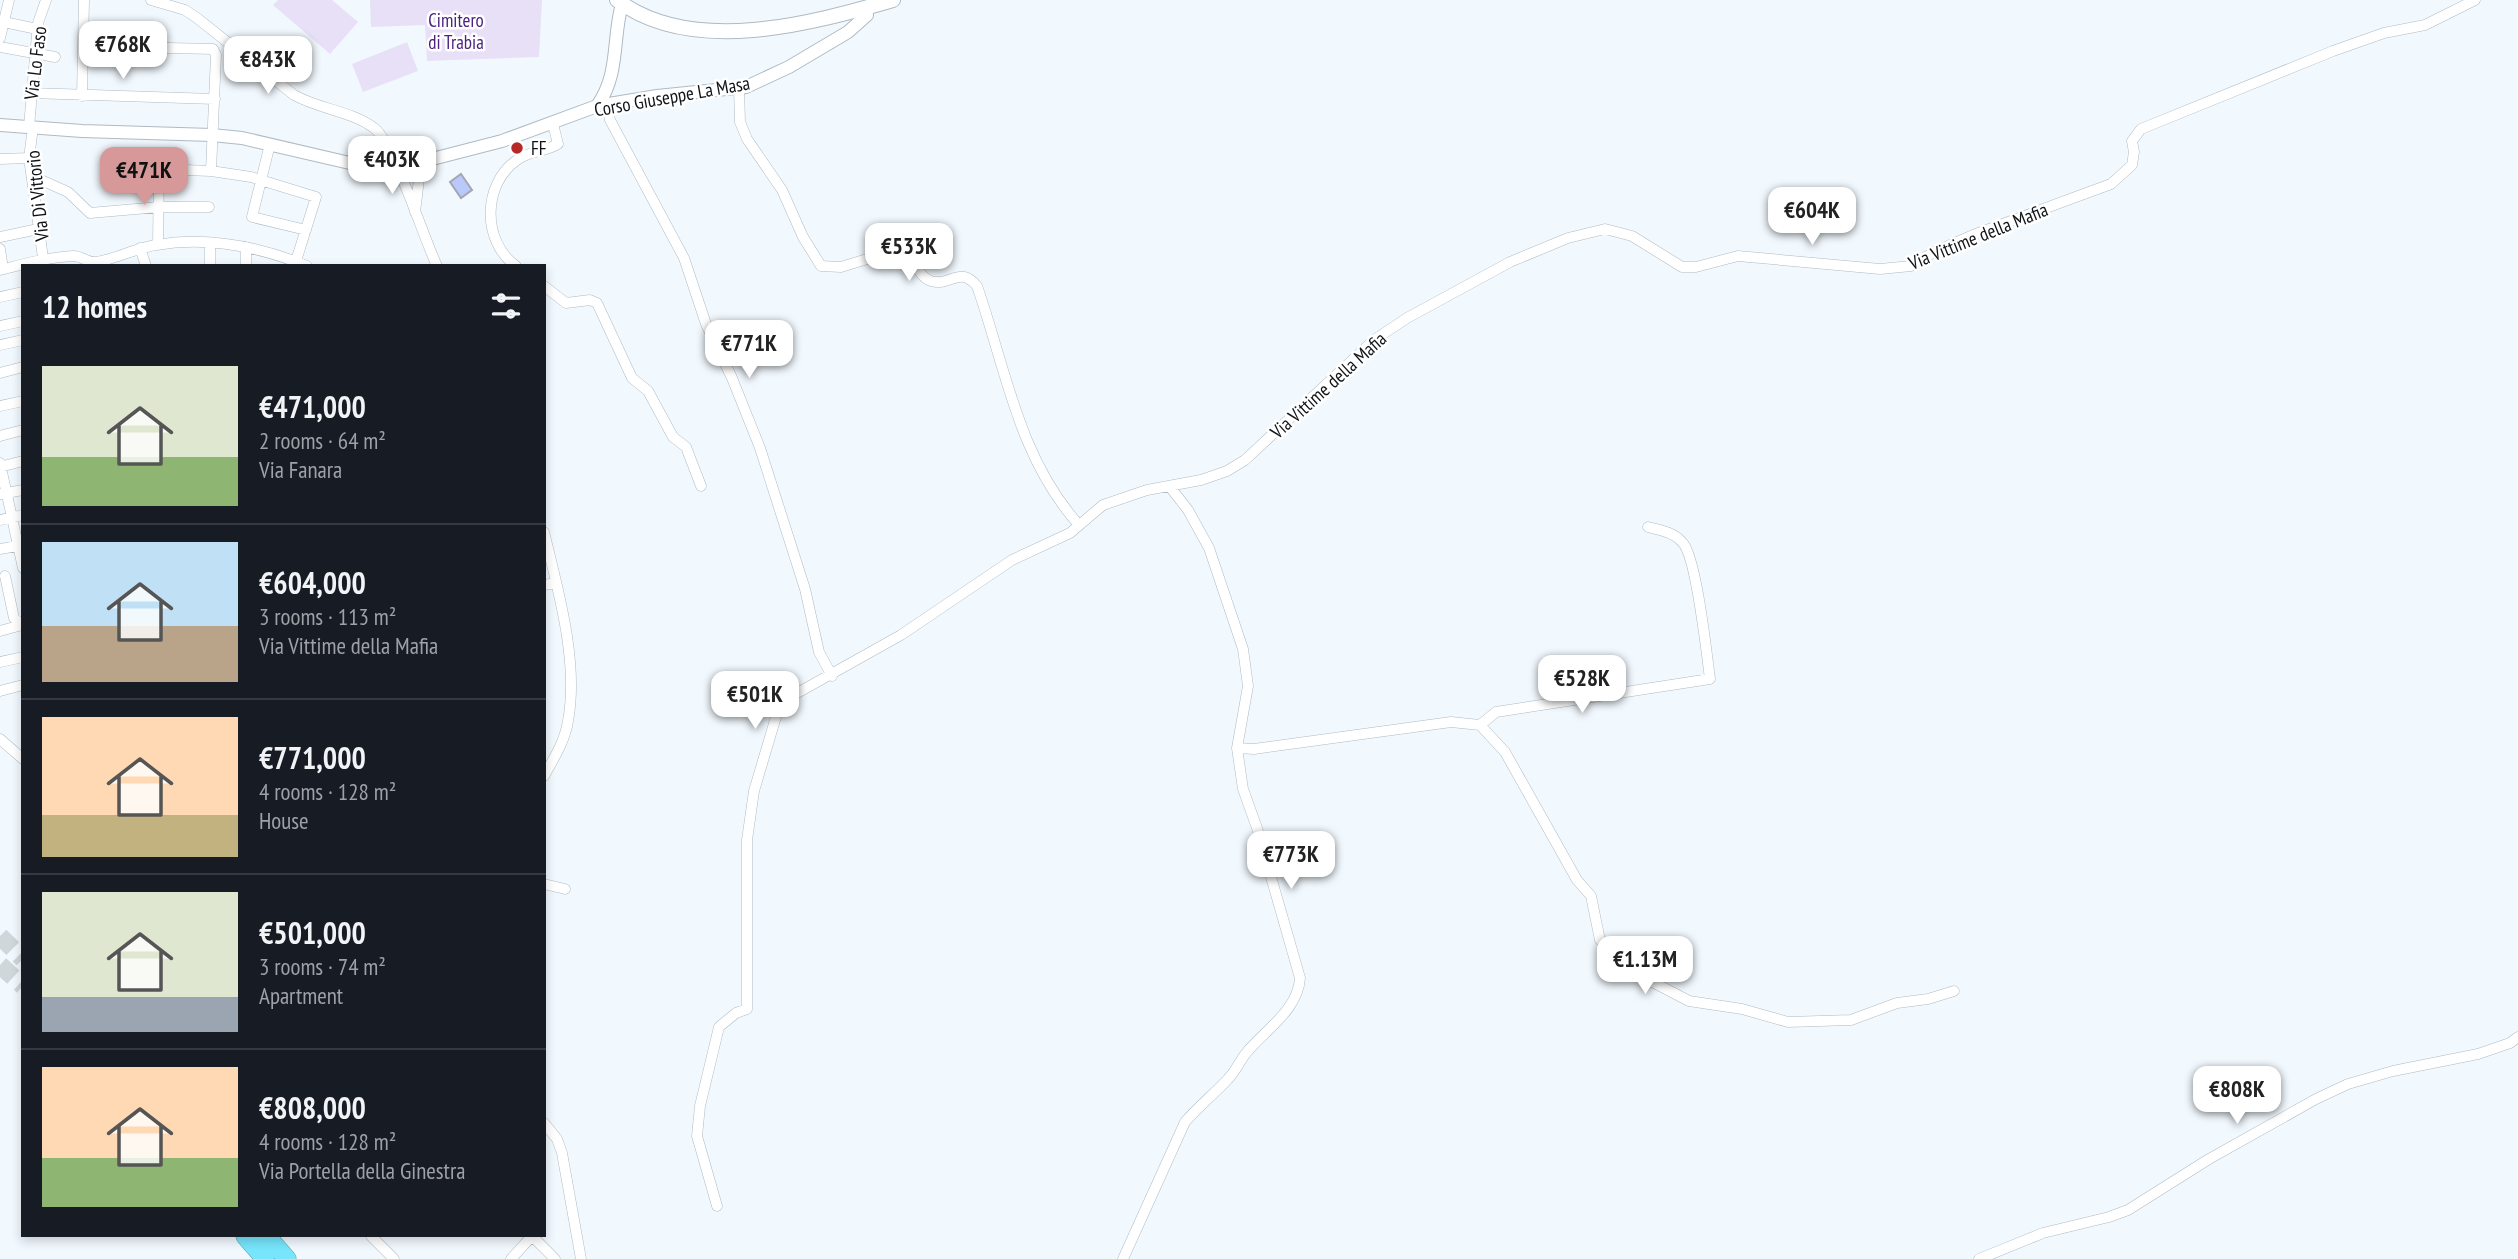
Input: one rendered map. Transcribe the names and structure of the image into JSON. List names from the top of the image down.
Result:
{
  "streets": {
    "street": [
      "Via Lo Faso",
      "Corso Giuseppe La Masa",
      "Via Di Vittorio",
      "Via Vittime della Mafia"
    ]
  },
  "crossings": [
    ["Via Lo Faso", "Corso Giuseppe La Masa"],
    ["Via Lo Faso", "Via Di Vittorio"],
    ["Corso Giuseppe La Masa", "Via Di Vittorio"]
  ],
  "parks": ["Cimitero di Trabia"],
  "places": ["FF"],
  "page": {
    "price": [
      "€768K",
      "€843K",
      "€403K",
      "€471K",
      "€604K",
      "€533K",
      "€771K",
      "€528K",
      "€501K",
      "€773K",
      "€1.13M",
      "€808K"
    ],
    "heading": "12 homes",
    "list": [
      {
        "name": "€471,000",
        "note": "2 rooms · 64 m² · Via Fanara"
      },
      {
        "name": "€604,000",
        "note": "3 rooms · 113 m² · Via Vittime della Mafia"
      },
      {
        "name": "€771,000",
        "note": "4 rooms · 128 m² · House"
      },
      {
        "name": "€501,000",
        "note": "3 rooms · 74 m² · Apartment"
      },
      {
        "name": "€808,000",
        "note": "4 rooms · 128 m² · Via Portella della Ginestra"
      }
    ]
  }
}
